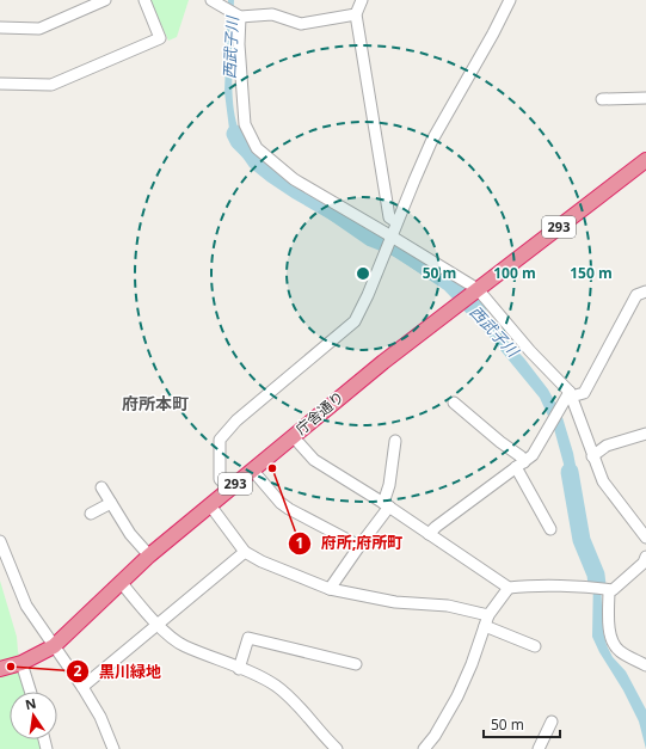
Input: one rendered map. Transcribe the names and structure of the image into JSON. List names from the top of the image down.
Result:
{
  "streets": {
    "highway": ["293", "庁舎通り"]
  },
  "districts": ["府所本町"],
  "water": ["西武子川"],
  "places": ["府所;府所町", "黒川緑地"],
  "scale_bar": "50 m",
  "north": "top",
  "rings": ["50 m", "100 m", "150 m"]
}
